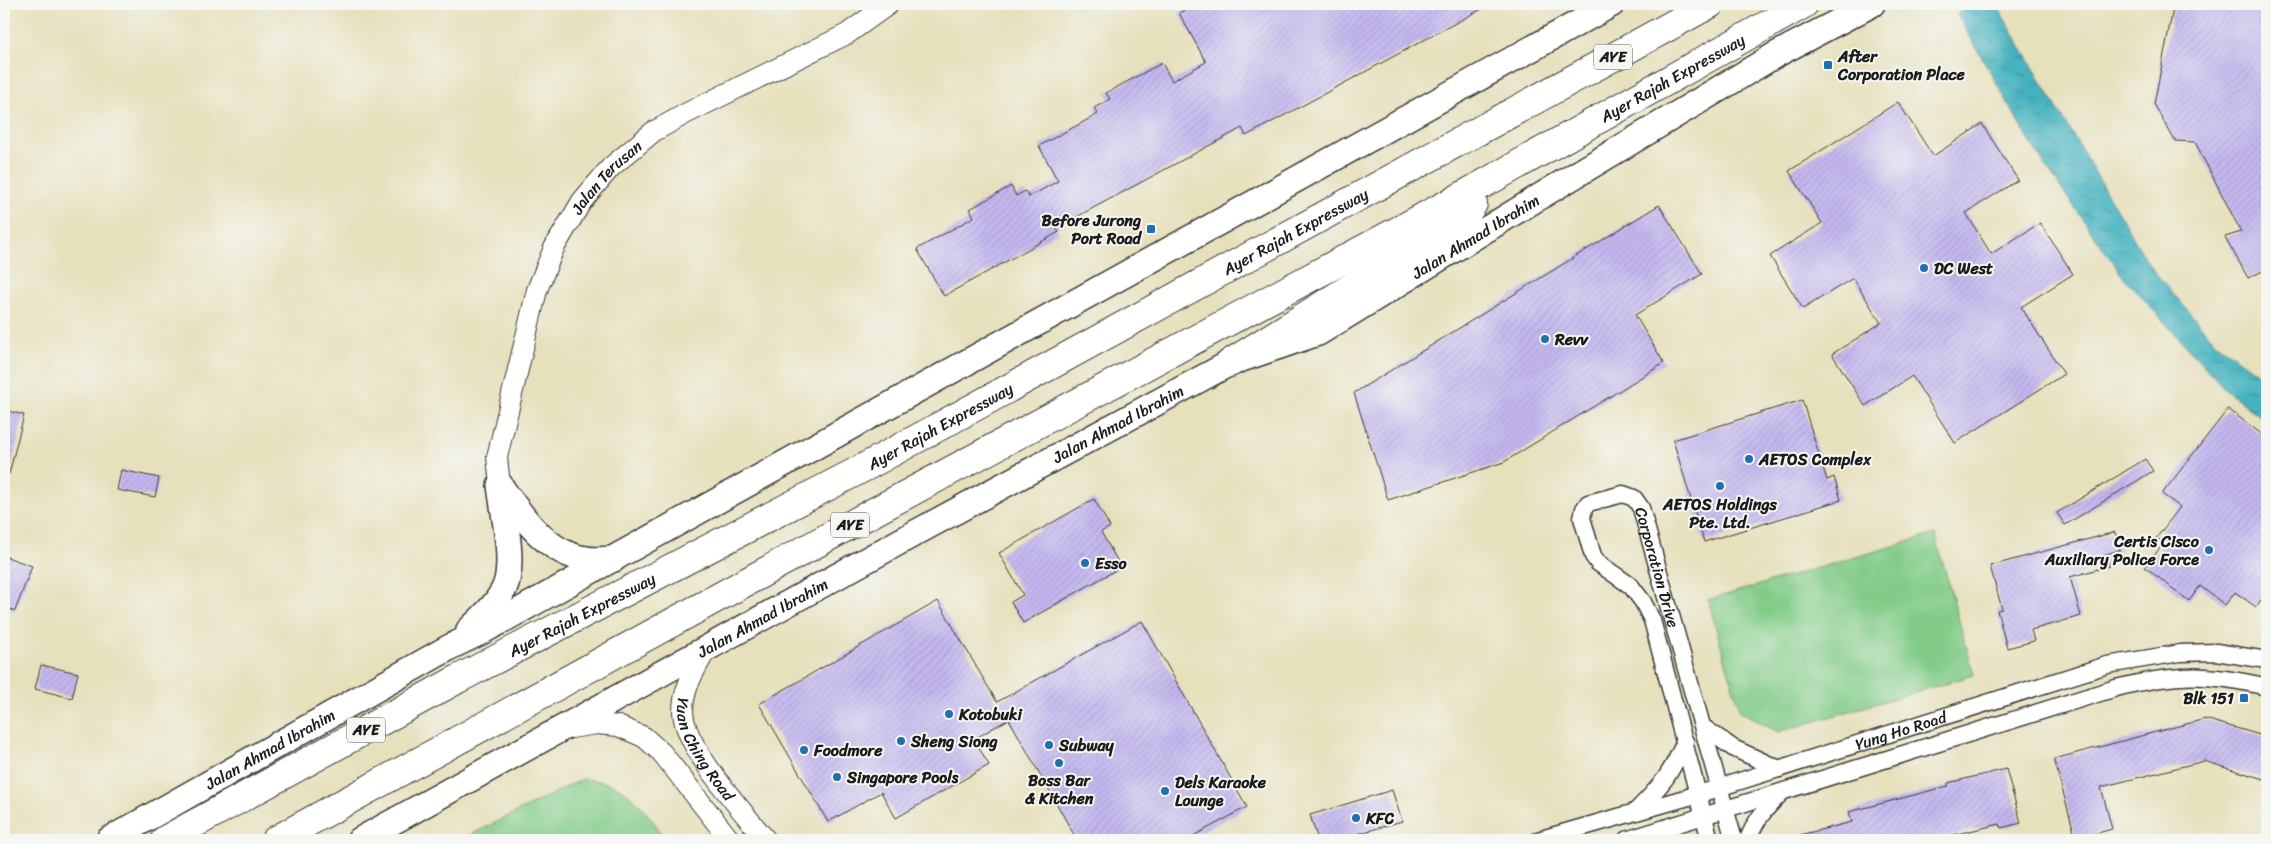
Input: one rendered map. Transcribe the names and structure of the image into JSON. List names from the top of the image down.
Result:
{
  "streets": {
    "highway": ["AYE", "Ayer Rajah Expressway"],
    "main road": ["Jalan Ahmad Ibrahim"],
    "street": [
      "Jalan Terusan",
      "Corporation Drive",
      "Yung Ho Road",
      "Yuan Ching Road"
    ]
  },
  "crossings": [
    ["Jalan Ahmad Ibrahim", "Yuan Ching Road"],
    ["Corporation Drive", "Yung Ho Road"]
  ],
  "places": {
    "transit": ["After Corporation Place", "Before Jurong Port Road", "Blk 151"],
    "other": [
      "DC West",
      "Revv",
      "AETOS Complex",
      "AETOS Holdings Pte. Ltd.",
      "Certis Cisco Auxiliary Police Force",
      "Esso",
      "Kotobuki",
      "Sheng Siong",
      "Subway",
      "Foodmore",
      "Boss Bar & Kitchen",
      "Singapore Pools",
      "Dels Karaoke Lounge",
      "KFC"
    ]
  }
}
